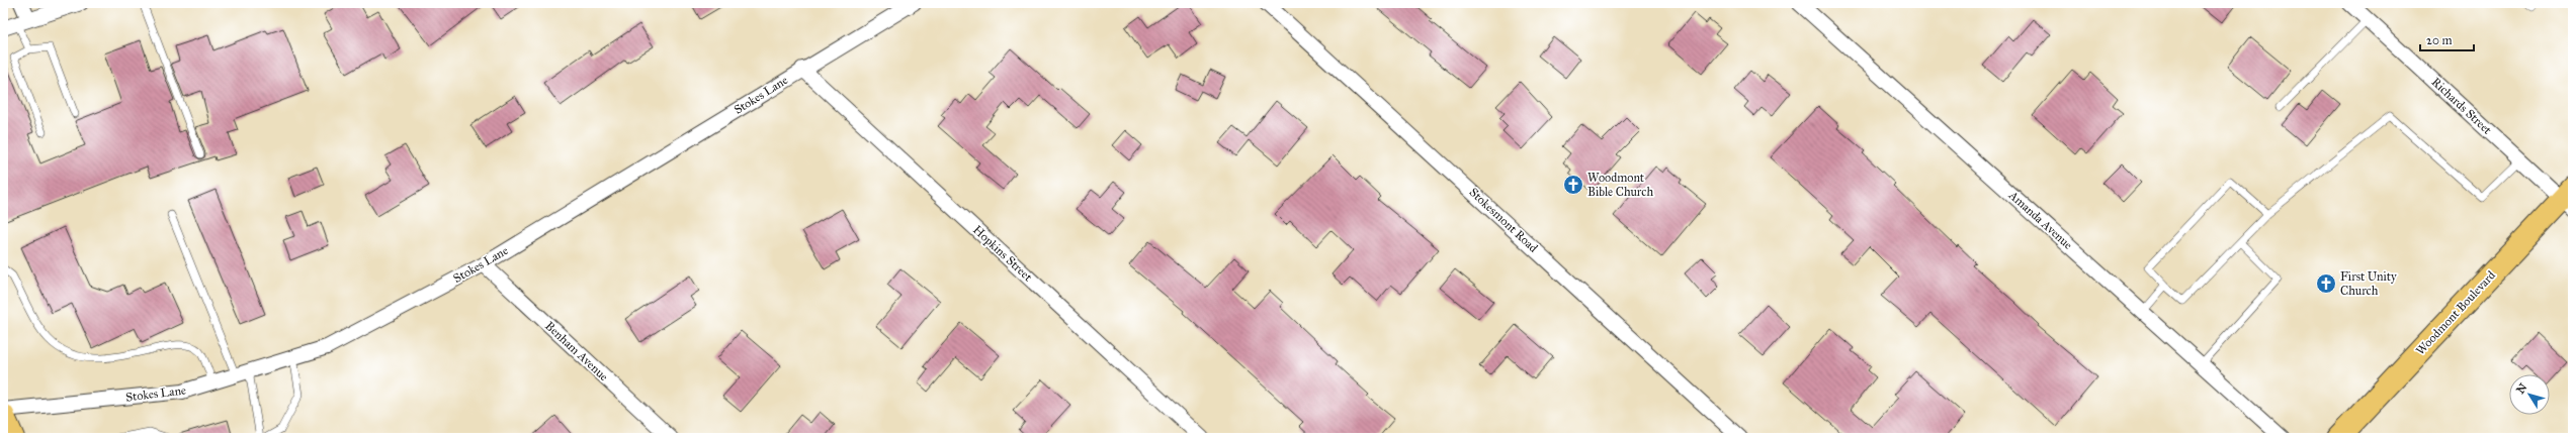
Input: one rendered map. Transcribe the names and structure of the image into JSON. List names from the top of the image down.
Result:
{
  "streets": {
    "main road": ["Woodmont Boulevard"],
    "street": [
      "Stokes Lane",
      "Richards Street",
      "Stokesmont Road",
      "Amanda Avenue",
      "Hopkins Street",
      "Benham Avenue"
    ]
  },
  "crossings": [
    ["Stokes Lane", "Hopkins Street"],
    ["Stokes Lane", "Benham Avenue"],
    ["Richards Street", "Woodmont Boulevard"]
  ],
  "places": {
    "church": ["Woodmont Bible Church", "First Unity Church"]
  },
  "scale_bar": "20 m",
  "north": "top left"
}
